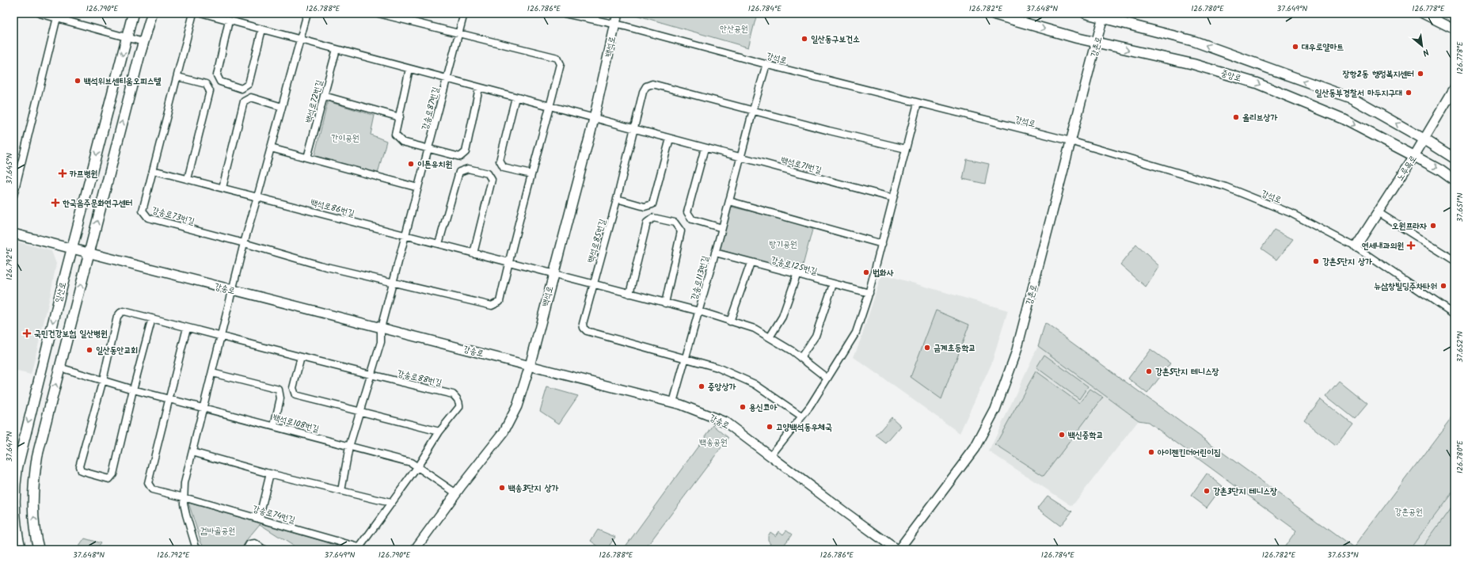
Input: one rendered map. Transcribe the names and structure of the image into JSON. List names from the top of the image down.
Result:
{
  "streets": {
    "main road": [
      "백석로",
      "강촌로",
      "중앙로",
      "노루목로",
      "강송로",
      "일산로"
    ],
    "street": [
      "강석로",
      "백석로72번길",
      "강송로87번길",
      "백석로71번길",
      "백석로86번길",
      "강송로73번길",
      "백석로85번길",
      "강송로125번길",
      "강송로113번길",
      "강송로88번길",
      "백석로108번길",
      "강송로74번길"
    ]
  },
  "crossings": [
    ["백석로", "강석로"],
    ["백석로", "백석로71번길"],
    ["백석로", "백석로86번길"],
    ["백석로", "강송로"],
    ["백석로", "백석로108번길"],
    ["강촌로", "강석로"],
    ["강촌로", "중앙로"],
    ["강석로", "노루목로"],
    ["강석로", "강송로113번길"],
    ["중앙로", "노루목로"],
    ["강송로87번길", "백석로86번길"],
    ["강송로87번길", "강송로73번길"],
    ["강송로87번길", "강송로"],
    ["백석로71번길", "강송로113번길"],
    ["백석로86번길", "강송로73번길"],
    ["강송로125번길", "강송로113번길"],
    ["강송로113번길", "강송로"],
    ["강송로", "일산로"],
    ["일산로", "백석로108번길"],
    ["백석로108번길", "강송로74번길"]
  ],
  "parks": [
    "안산공원",
    "간이공원",
    "방기공원",
    "백송공원",
    "강촌공원",
    "검바골공원"
  ],
  "places": {
    "other": [
      "일산동구보건소",
      "대우로얄마트",
      "장항2동 행정복지센터",
      "백석위브센티움오피스텔",
      "일산동부경찰서 마두지구대",
      "올리브상가",
      "이튼유치원",
      "오원프라자",
      "강촌5단지 상가",
      "법화사",
      "뉴삼창빌딩주차타워",
      "금계초등학교",
      "일산동안교회",
      "강촌5단지 테니스장",
      "중앙상가",
      "용신코아",
      "고양백석동우체국",
      "백신중학교",
      "아이젠킨더어린이집",
      "백송3단지 상가",
      "강촌3단지 테니스장"
    ],
    "health": [
      "카프병원",
      "한국음주문화연구센터",
      "연세내과의원",
      "국민건강보험 일산병원"
    ]
  },
  "north": "bottom right",
  "coordinates": [
    "126.790°E",
    "126.788°E",
    "126.786°E",
    "126.784°E",
    "126.782°E",
    "37.648°N",
    "126.780°E",
    "37.649°N",
    "126.778°E",
    "37.645°N",
    "37.651°N",
    "126.792°E",
    "37.652°N",
    "37.647°N",
    "37.653°N"
  ]
}
